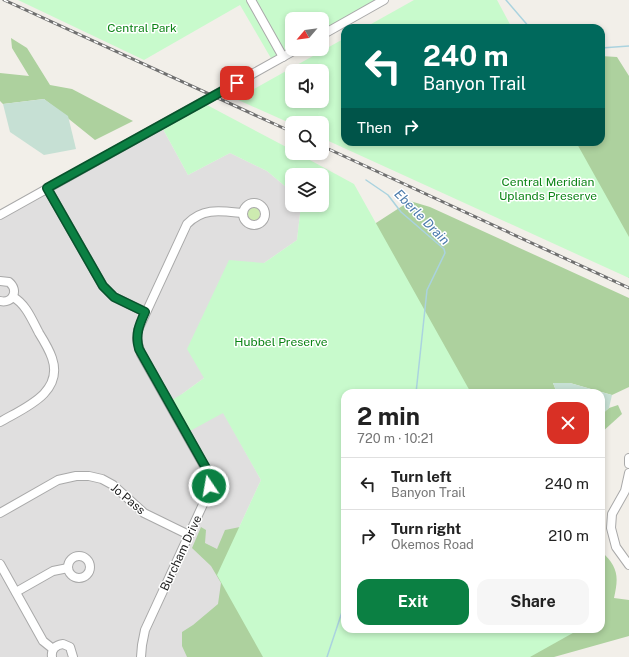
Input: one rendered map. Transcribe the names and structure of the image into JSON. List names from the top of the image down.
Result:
{
  "streets": {
    "street": ["Jo Pass", "Burcham Drive"]
  },
  "crossings": [
    ["Jo Pass", "Burcham Drive"]
  ],
  "water": ["Eberle Drain"],
  "parks": ["Central Park", "Central Meridian Uplands Preserve", "Hubbel Preserve"],
  "north": "bottom left",
  "page": {
    "turn": ["240 m", "Banyon Trail"],
    "then": "Then",
    "heading": ["2 min", "720 m · 10:21"],
    "list": [
      {
        "name": "Turn left",
        "note": "Banyon Trail",
        "value": "240 m"
      },
      {
        "name": "Turn right",
        "note": "Okemos Road",
        "value": "210 m"
      }
    ],
    "buttons": ["Exit", "Share"]
  }
}
